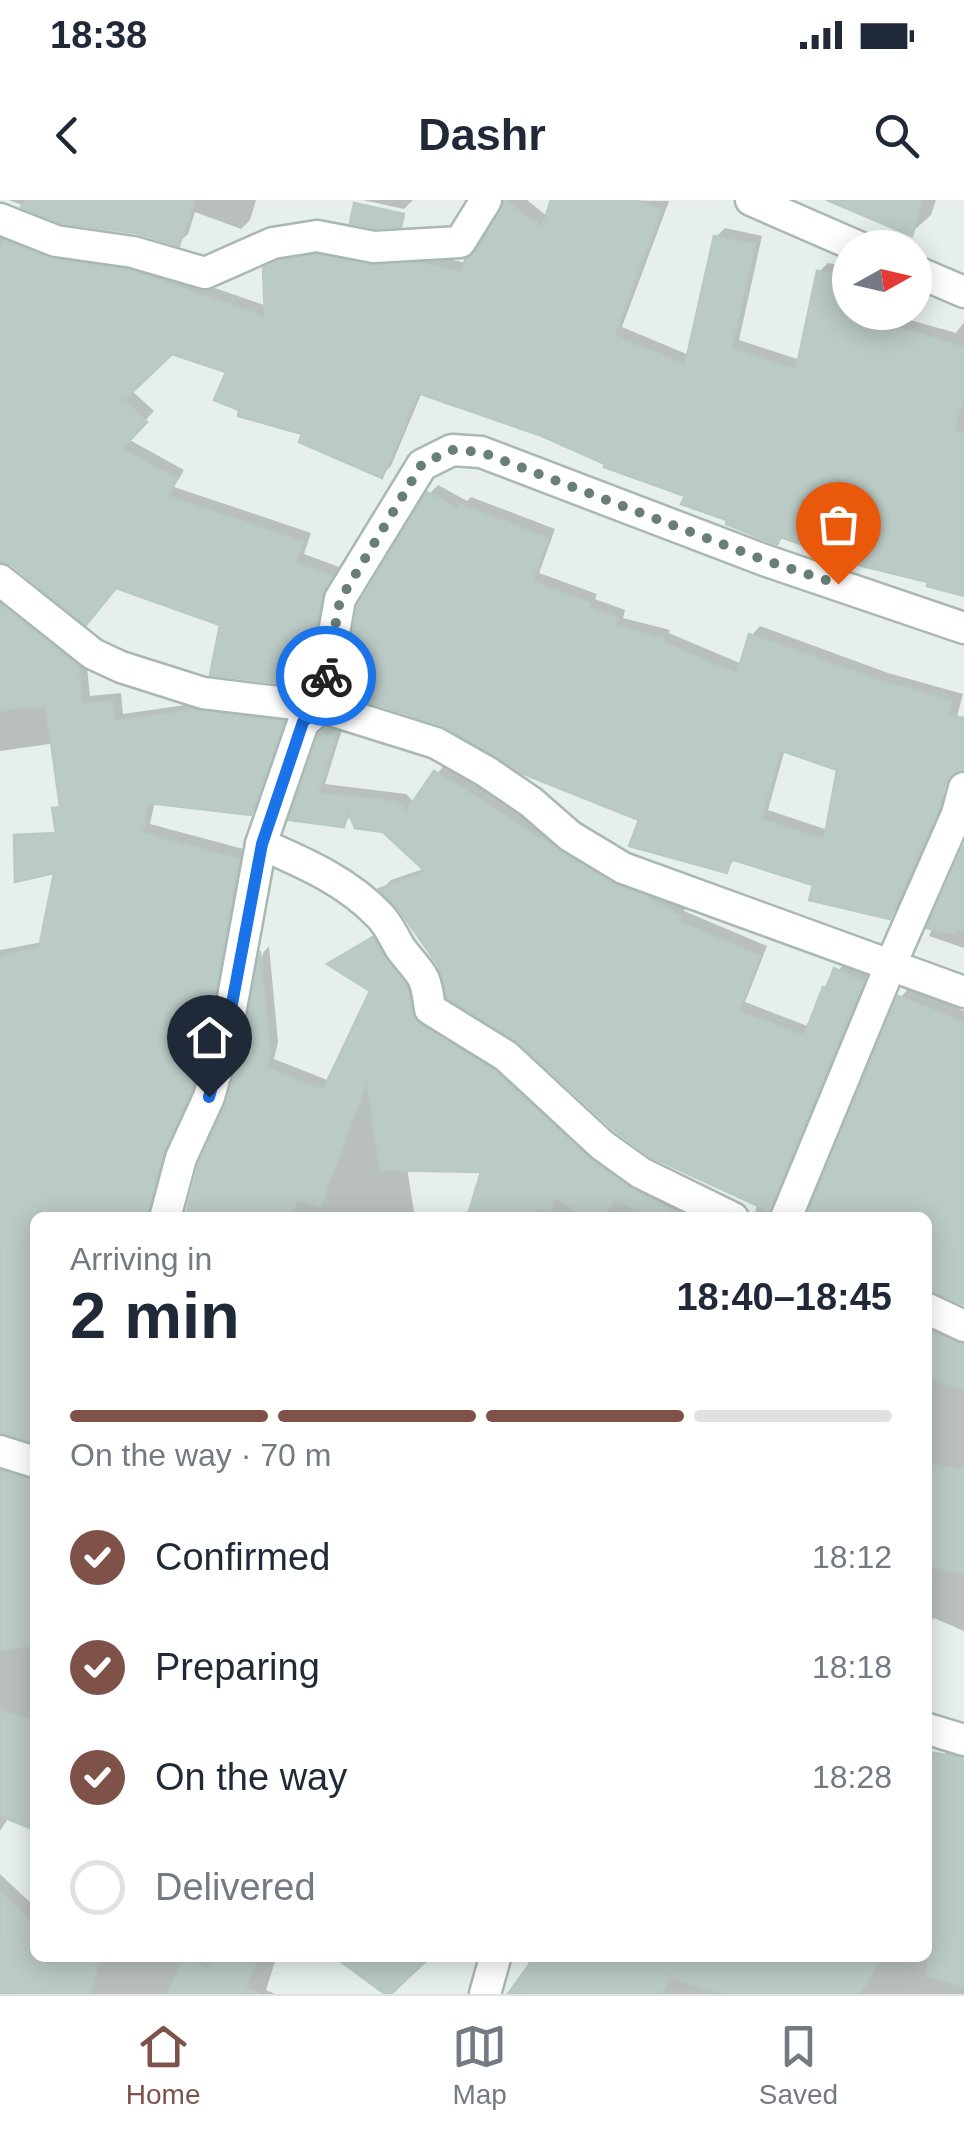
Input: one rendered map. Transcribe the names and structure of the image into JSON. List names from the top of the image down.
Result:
{
  "north": "right",
  "page": {
    "status": "18:38",
    "header": "Dashr",
    "heading": ["2 min", "Arriving in", "18:40–18:45"],
    "bar": "On the way · 70 m",
    "list": [
      ["Confirmed", "18:12"],
      ["Preparing", "18:18"],
      ["On the way", "18:28"],
      "Delivered"
    ],
    "tabs": ["Home", "Map", "Saved"]
  }
}
